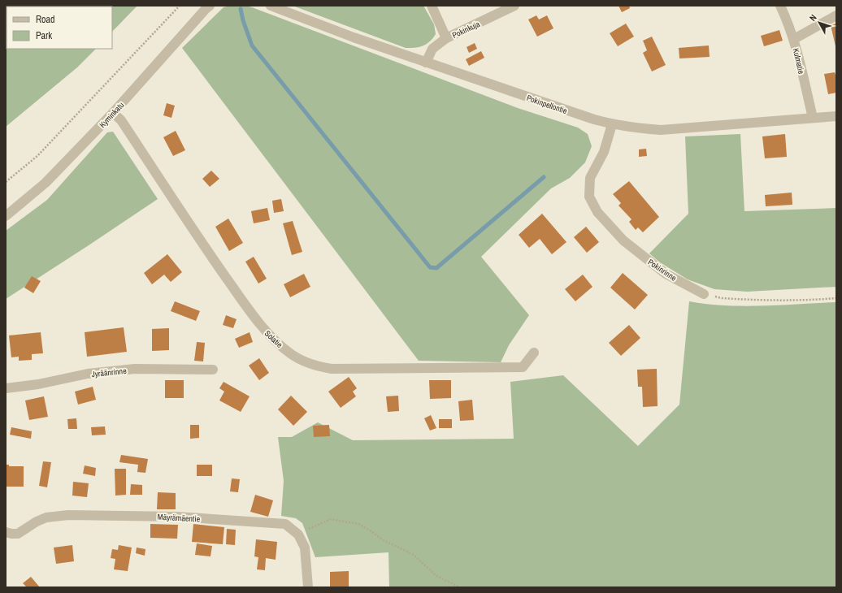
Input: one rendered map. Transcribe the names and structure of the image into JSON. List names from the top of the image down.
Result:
{
  "streets": {
    "street": [
      "Pokinkuja",
      "Kulmatie",
      "Pokinpellontie",
      "Kyminkatu",
      "Pokinrinne",
      "Solatie",
      "Jyräänrinne",
      "Mäyrämäentie"
    ]
  },
  "crossings": [
    ["Pokinkuja", "Pokinpellontie"],
    ["Kulmatie", "Pokinpellontie"],
    ["Pokinpellontie", "Pokinrinne"],
    ["Kyminkatu", "Solatie"]
  ],
  "legend": ["Road", "Park"],
  "north": "top left"
}
